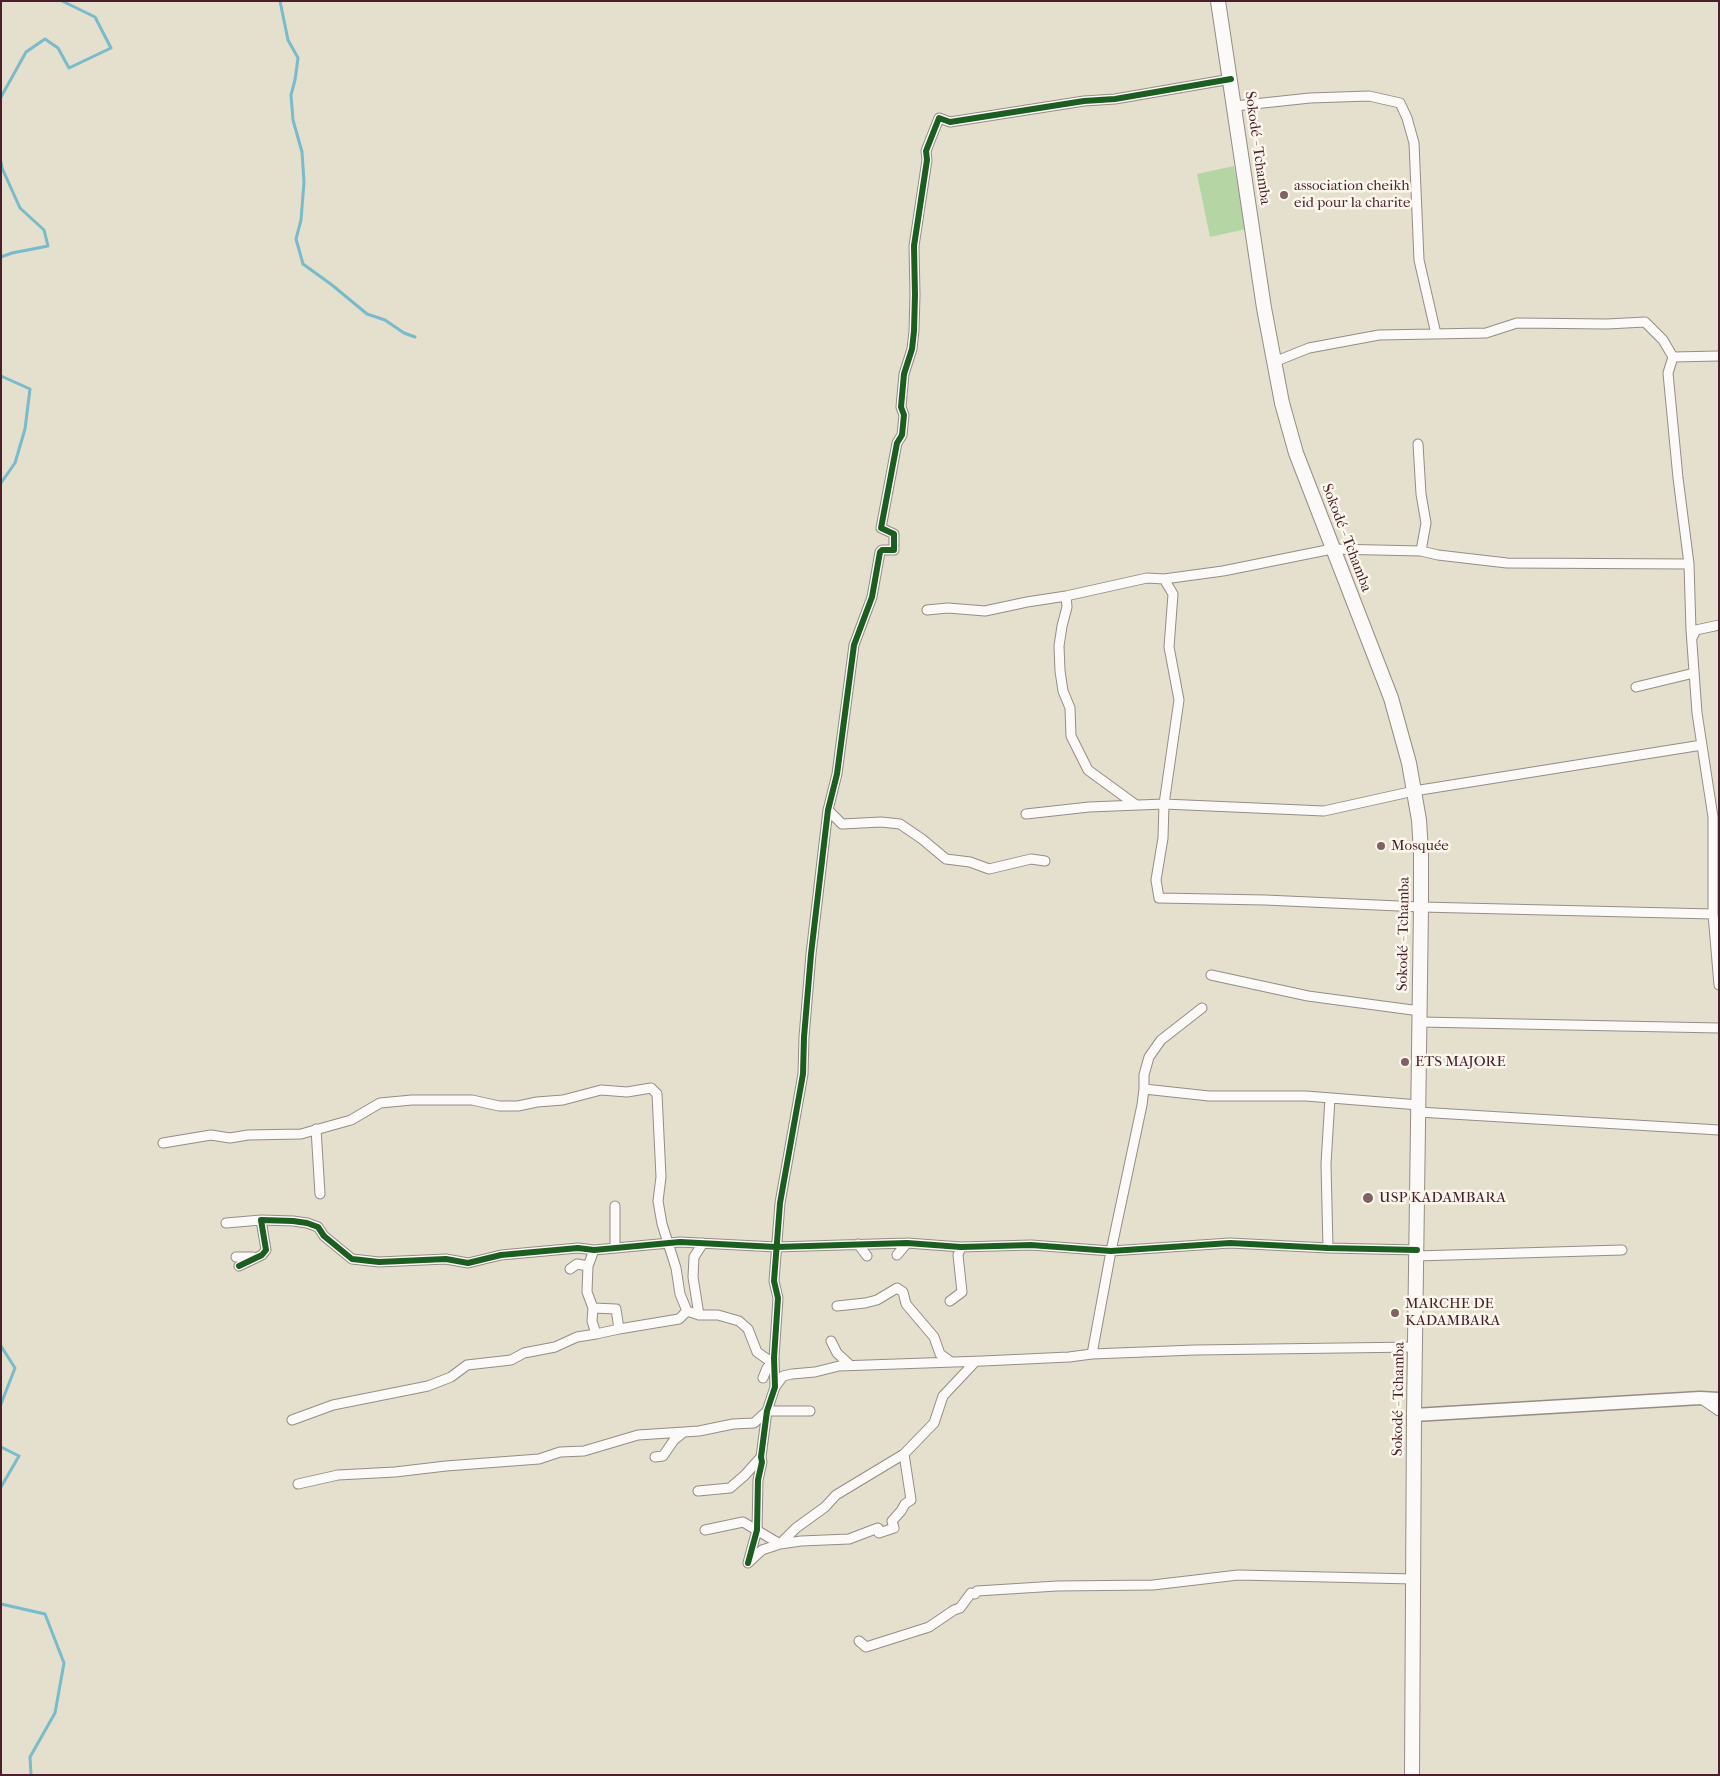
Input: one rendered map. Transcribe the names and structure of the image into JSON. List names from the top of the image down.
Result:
{
  "streets": {
    "main road": ["Sokodé - Tchamba"]
  },
  "places": [
    "association cheikh eid pour la charite",
    "Mosquée",
    "ETS MAJORE",
    "USP KADAMBARA",
    "MARCHE DE KADAMBARA"
  ]
}
